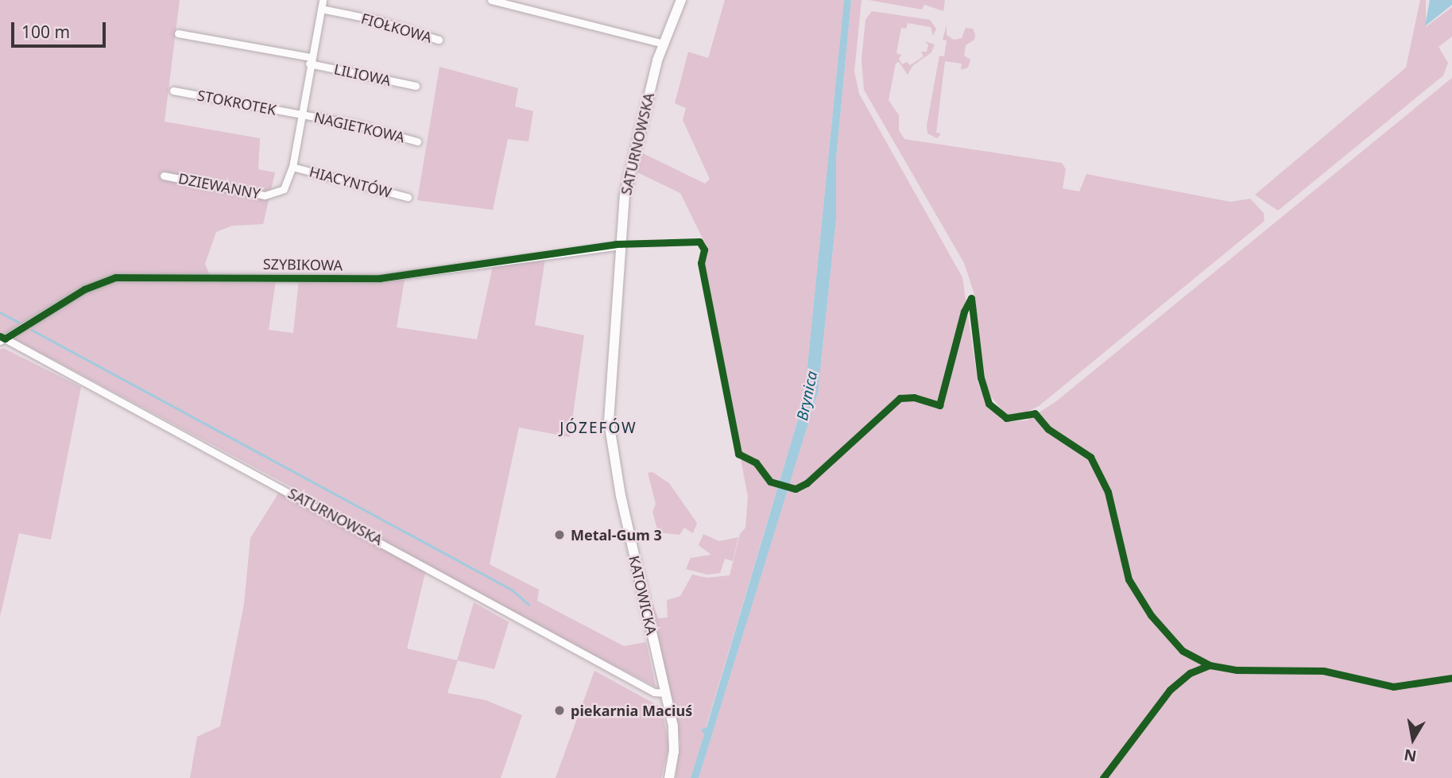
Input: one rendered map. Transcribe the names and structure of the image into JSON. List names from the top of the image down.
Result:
{
  "streets": {
    "street": [
      "FIOŁKOWA",
      "LILIOWA",
      "STOKROTEK",
      "NAGIETKOWA",
      "SATURNOWSKA",
      "HIACYNTÓW",
      "DZIEWANNY",
      "SZYBIKOWA",
      "KATOWICKA"
    ]
  },
  "crossings": [
    ["STOKROTEK", "NAGIETKOWA"],
    ["SATURNOWSKA", "SZYBIKOWA"],
    ["SATURNOWSKA", "KATOWICKA"],
    ["HIACYNTÓW", "DZIEWANNY"],
    ["SZYBIKOWA", "KATOWICKA"]
  ],
  "districts": ["JÓZEFÓW"],
  "water": ["Brynica"],
  "places": ["Metal-Gum 3", "piekarnia Maciuś"],
  "scale_bar": "100 m",
  "north": "bottom"
}
